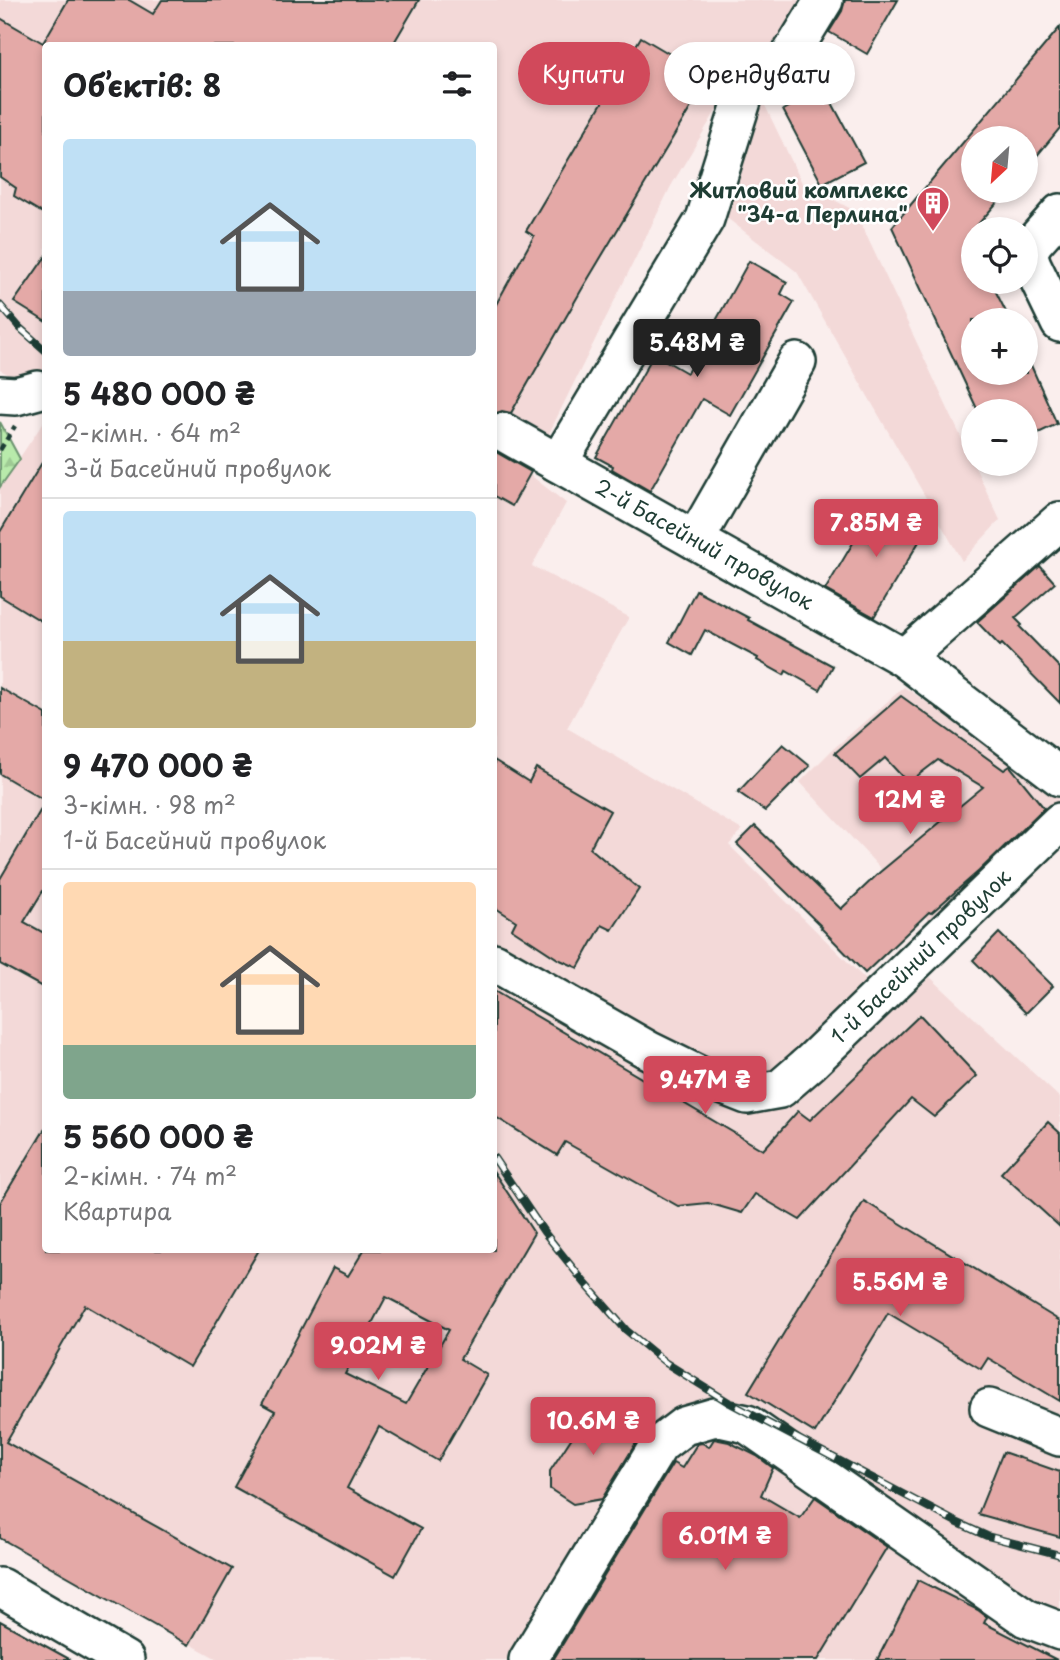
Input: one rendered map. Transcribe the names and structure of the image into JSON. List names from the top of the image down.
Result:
{
  "streets": {
    "street": ["2-й Басейний провулок", "1-й Басейний провулок"]
  },
  "places": {
    "building": ["Житловий комплекс \"34-а Перлина\""]
  },
  "north": "bottom left",
  "page": {
    "chip": ["Купити", "Орендувати"],
    "heading": "Об’єктів: 8",
    "map_buttons": ["+", "−"],
    "list": [
      {
        "name": "5 480 000 ₴",
        "note": "2-кімн. · 64 m² · 3-й Басейний провулок"
      },
      {
        "name": "9 470 000 ₴",
        "note": "3-кімн. · 98 m² · 1-й Басейний провулок"
      },
      {
        "name": "5 560 000 ₴",
        "note": "2-кімн. · 74 m² · Квартира"
      }
    ],
    "price": [
      "5.48M ₴",
      "7.85M ₴",
      "12M ₴",
      "9.47M ₴",
      "5.56M ₴",
      "9.02M ₴",
      "10.6M ₴",
      "6.01M ₴"
    ]
  }
}
